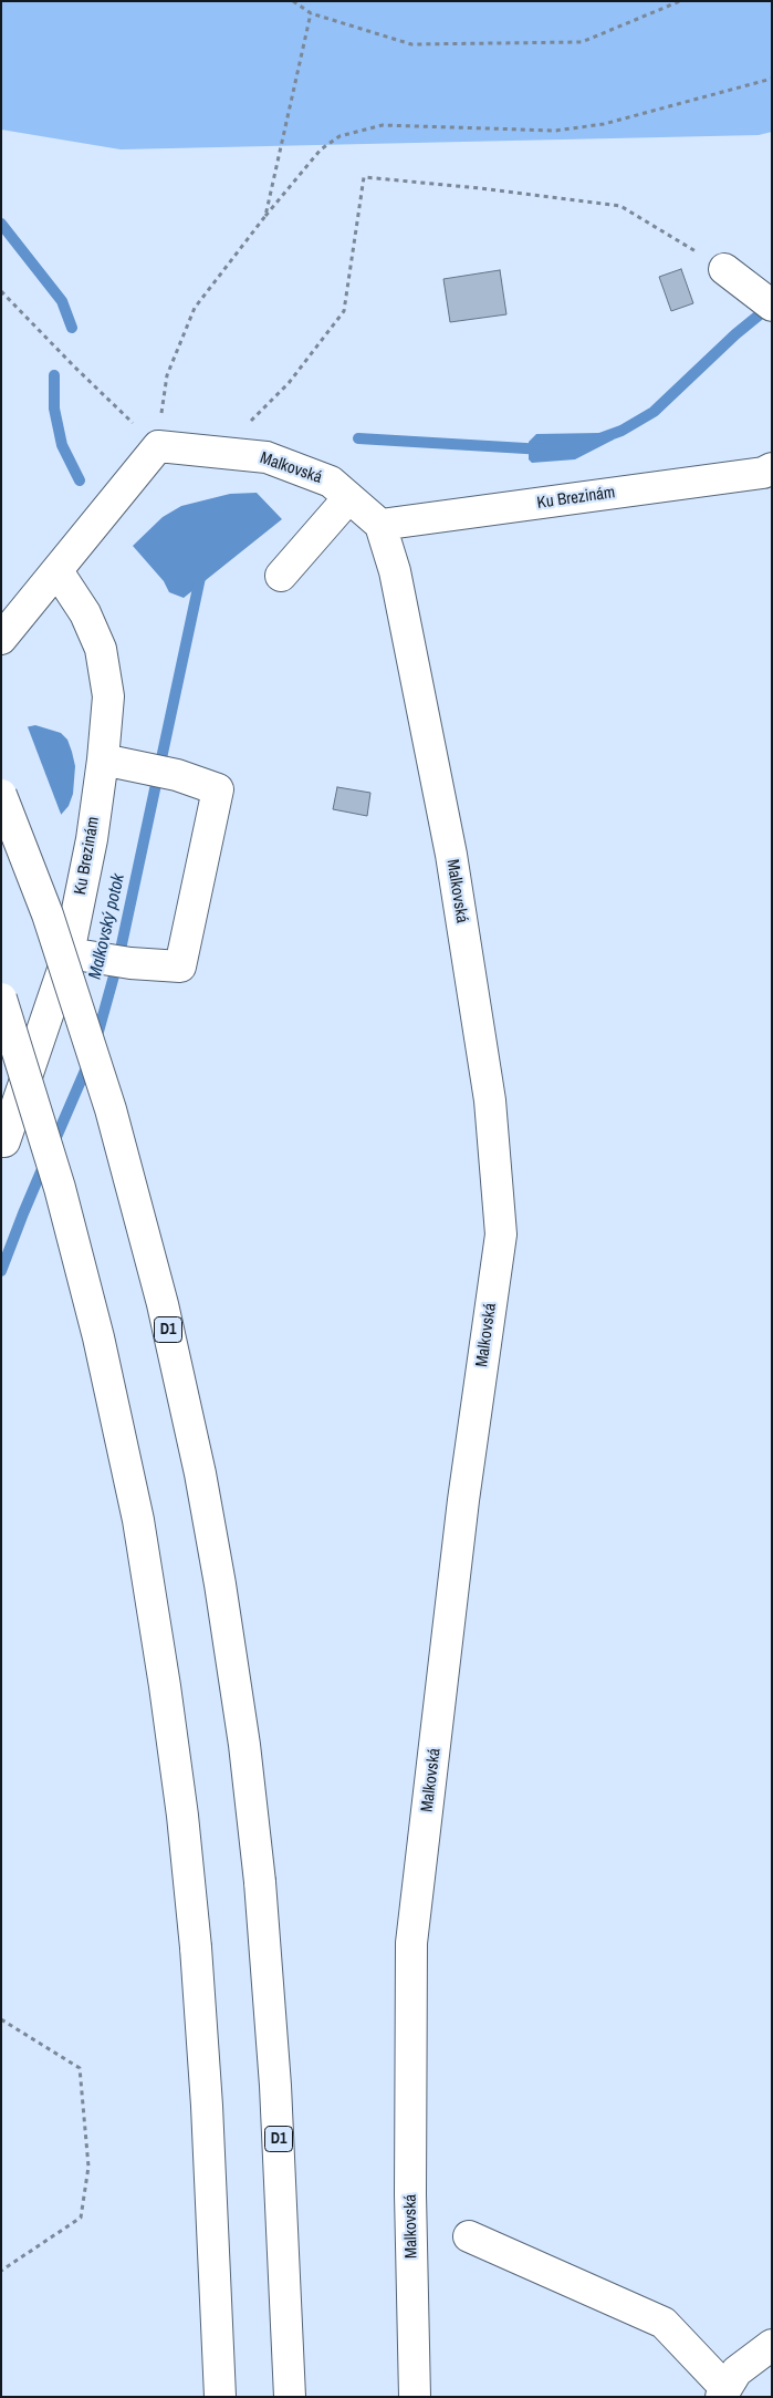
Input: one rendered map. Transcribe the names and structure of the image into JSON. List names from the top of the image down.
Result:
{
  "streets": {
    "main road": ["Malkovská", "Ku Brezinám", "D1"]
  },
  "crossings": [
    ["Malkovská", "Ku Brezinám"]
  ],
  "water": ["Malkovský potok"]
}
